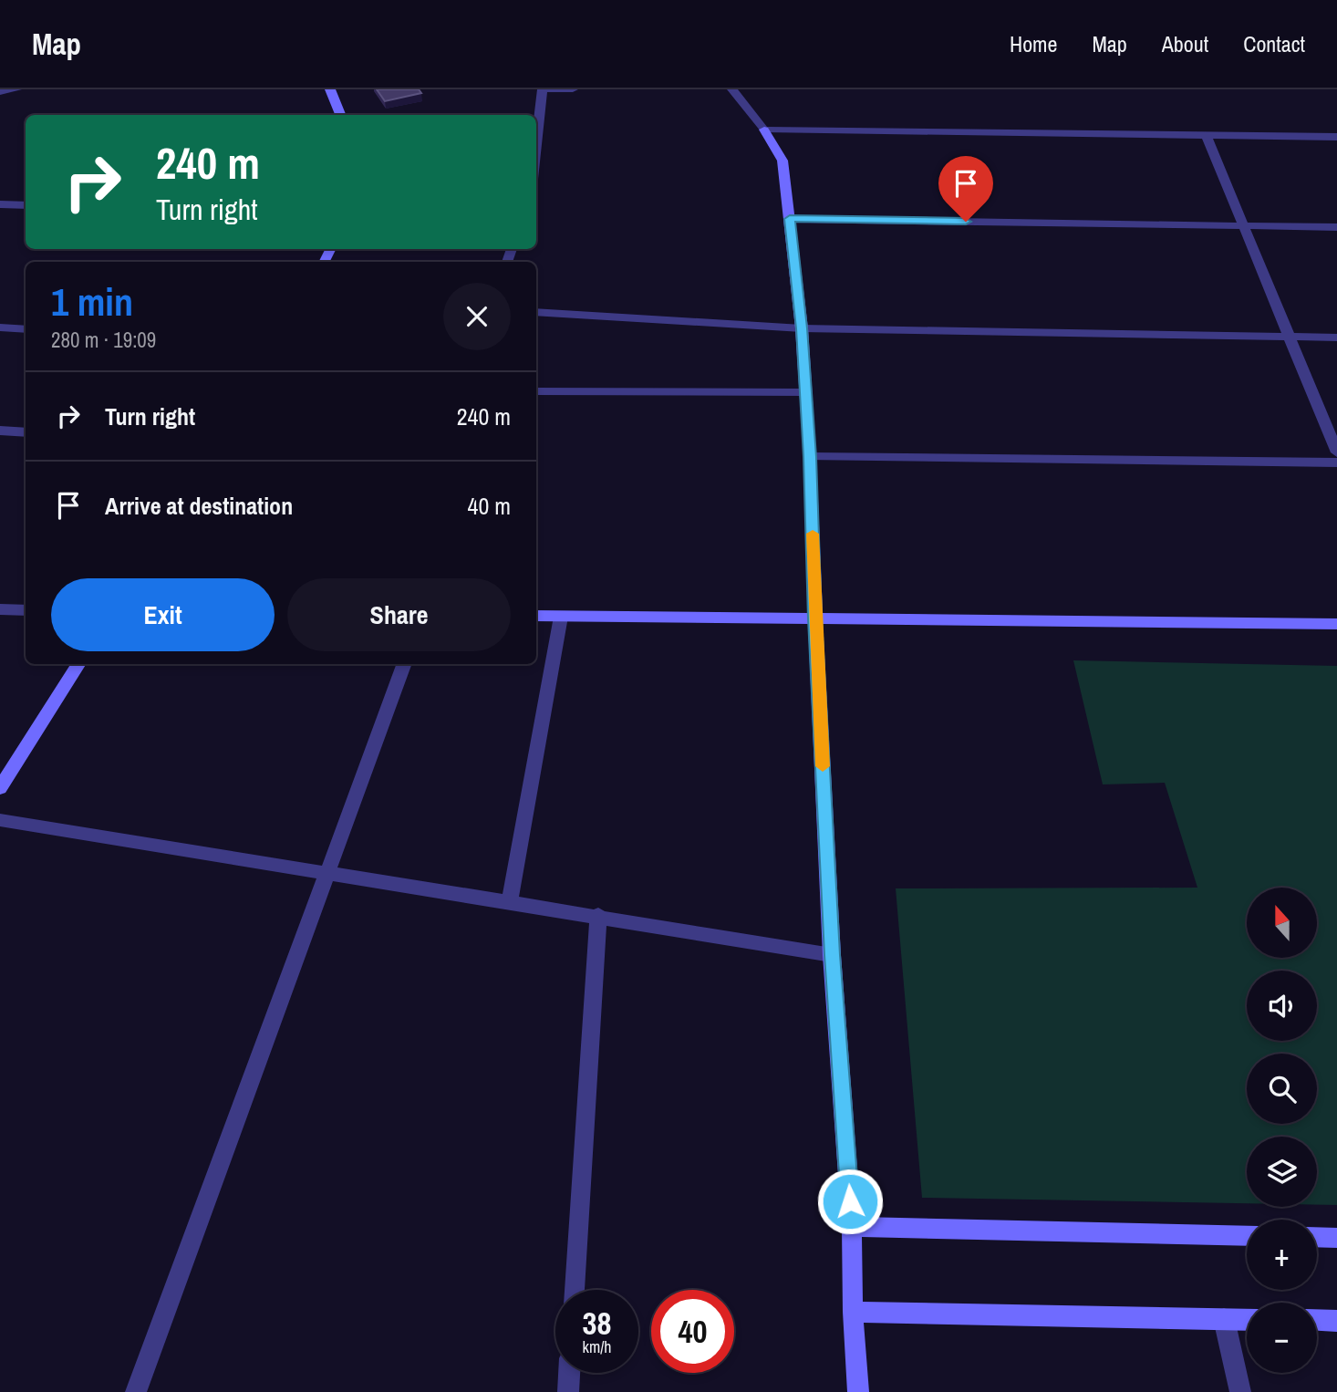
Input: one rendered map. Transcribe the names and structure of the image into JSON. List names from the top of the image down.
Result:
{
  "north": "top",
  "page": {
    "header": "Map",
    "nav": [
      "Home",
      "Map",
      "About",
      "Contact"
    ],
    "turn": ["240 m", "Turn right"],
    "heading": ["1 min", "280 m · 19:09"],
    "list": [
      {
        "name": "Turn right",
        "value": "240 m"
      },
      {
        "name": "Arrive at destination",
        "value": "40 m"
      }
    ],
    "buttons": ["Exit", "Share"],
    "map_buttons": ["+", "−"],
    "speed": "38 km/h",
    "limit": "40"
  }
}
